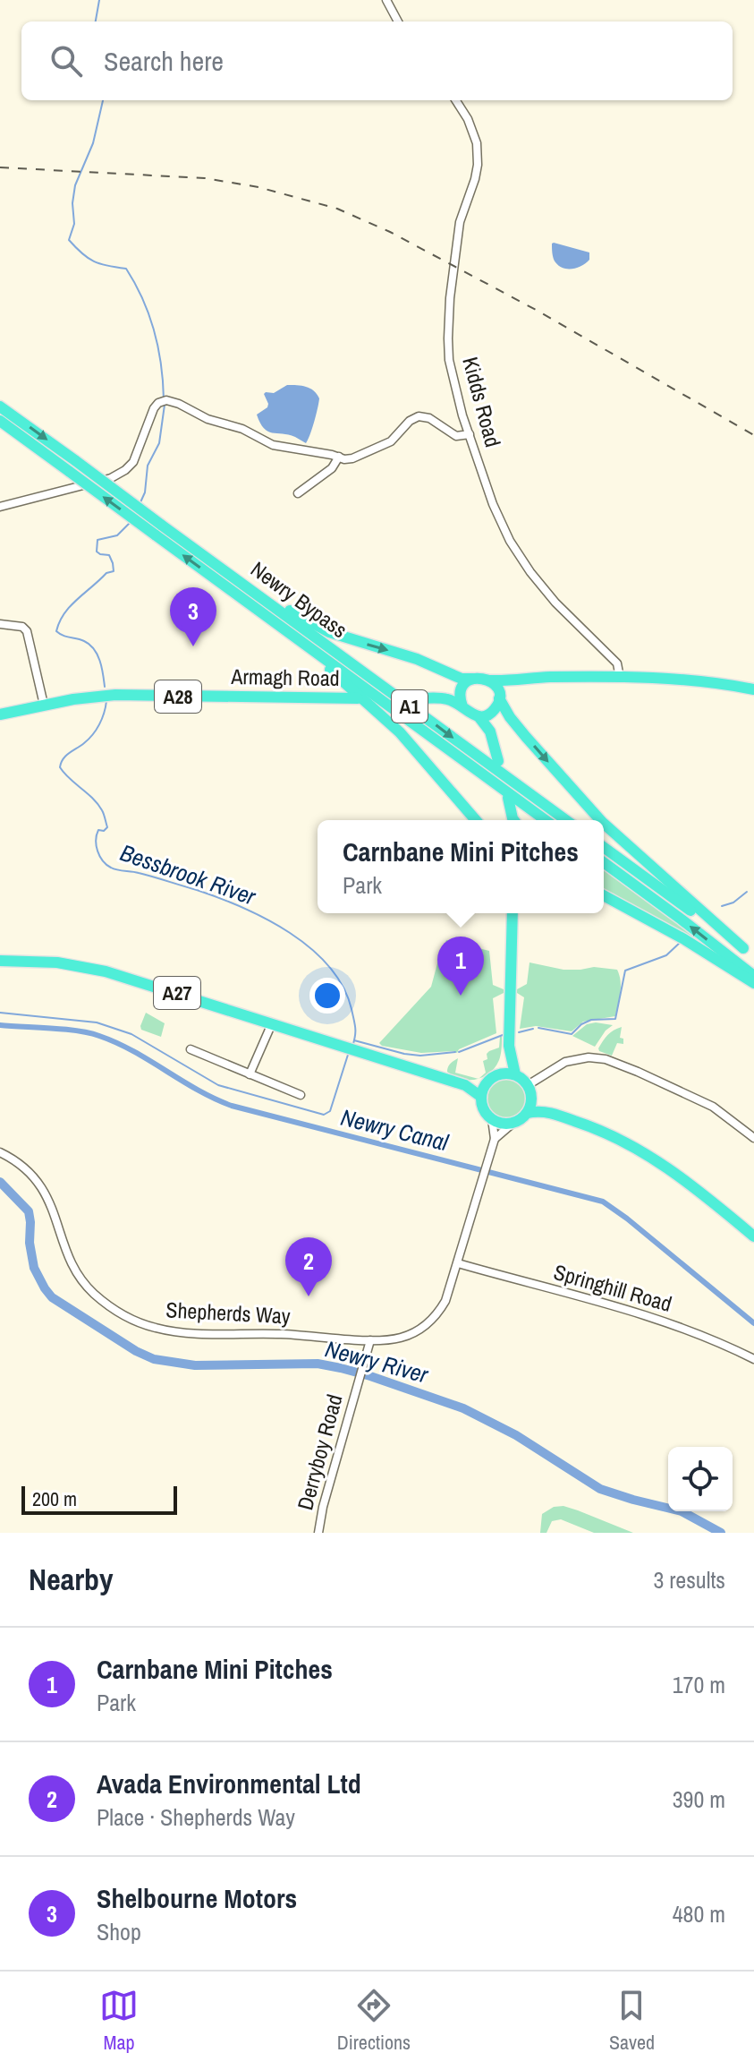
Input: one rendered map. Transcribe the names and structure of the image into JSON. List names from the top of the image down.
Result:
{
  "streets": {
    "highway": [
      "Newry Bypass",
      "Armagh Road",
      "A28",
      "A1",
      "A27"
    ],
    "street": [
      "Kidds Road",
      "Springhill Road",
      "Shepherds Way",
      "Derryboy Road"
    ]
  },
  "crossings": [
    ["A27", "Shepherds Way"],
    ["Springhill Road", "Shepherds Way"],
    ["Shepherds Way", "Derryboy Road"]
  ],
  "water": ["Bessbrook River", "Newry Canal", "Newry River"],
  "scale_bar": "200 m",
  "page": {
    "search": "Search here",
    "pins": ["3", "1", "2"],
    "popup": ["Carnbane Mini Pitches", "Park"],
    "scale": "200 m",
    "heading": ["Nearby", "3 results"],
    "list": [
      {
        "mark": "1",
        "name": "Carnbane Mini Pitches",
        "note": "Park",
        "value": "170 m"
      },
      {
        "mark": "2",
        "name": "Avada Environmental Ltd",
        "note": "Place · Shepherds Way",
        "value": "390 m"
      },
      {
        "mark": "3",
        "name": "Shelbourne Motors",
        "note": "Shop",
        "value": "480 m"
      }
    ],
    "nav": ["Map", "Directions", "Saved"]
  }
}
